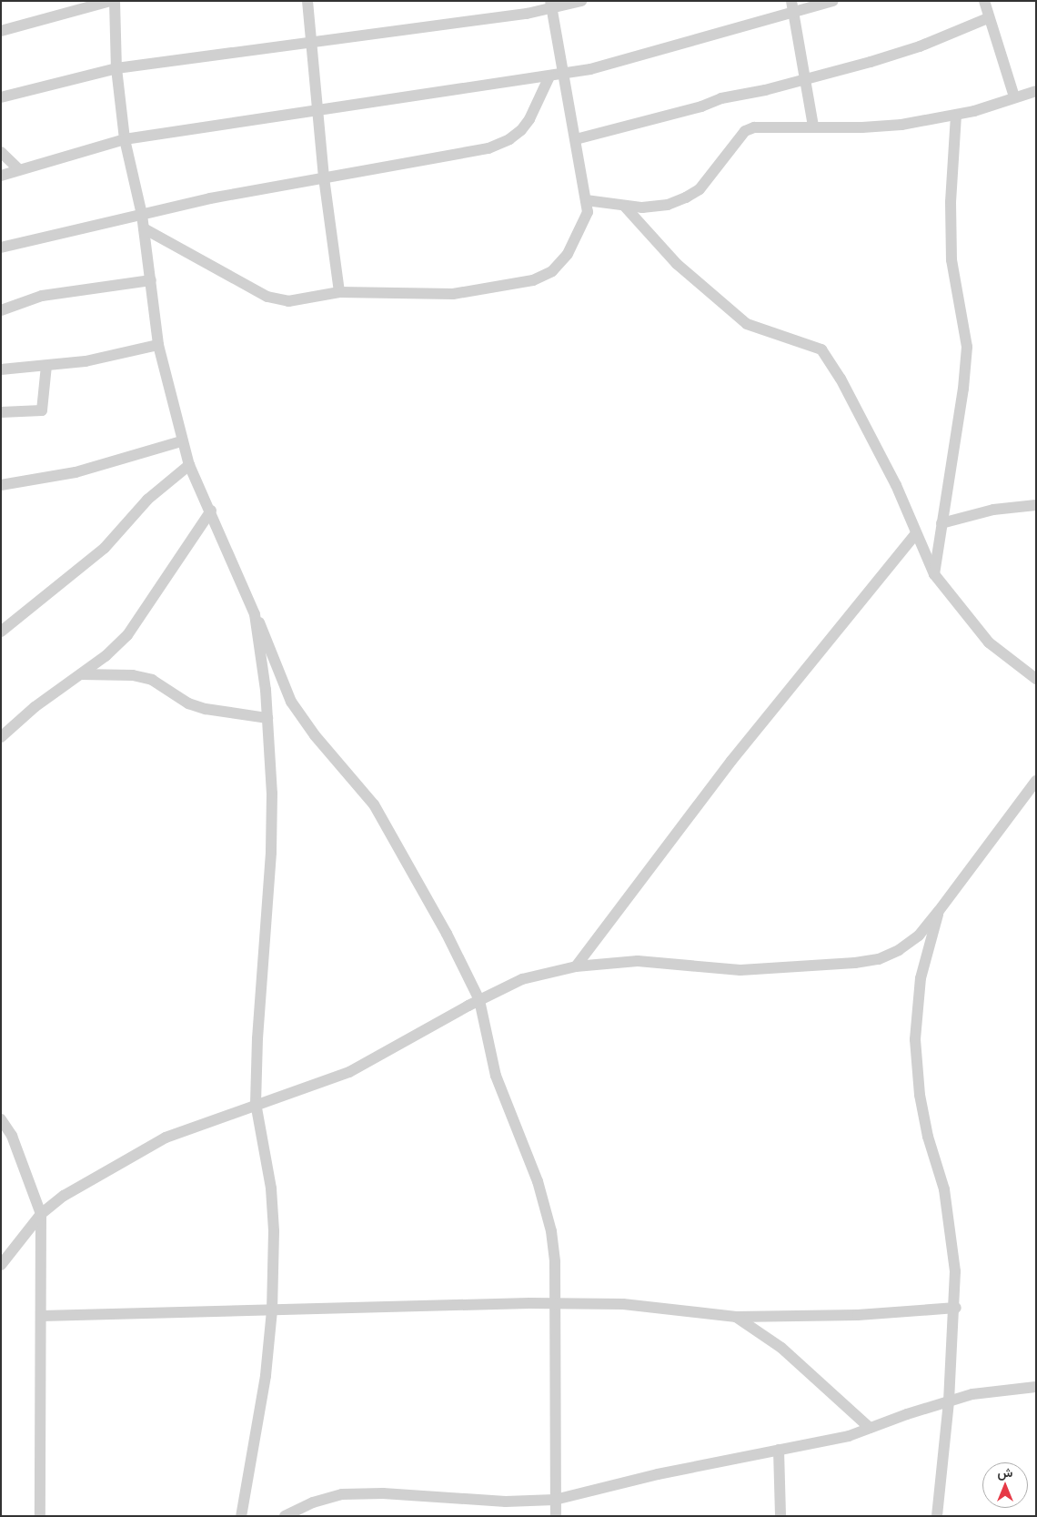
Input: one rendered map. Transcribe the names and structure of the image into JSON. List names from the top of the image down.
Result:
{
  "north": "top"
}
